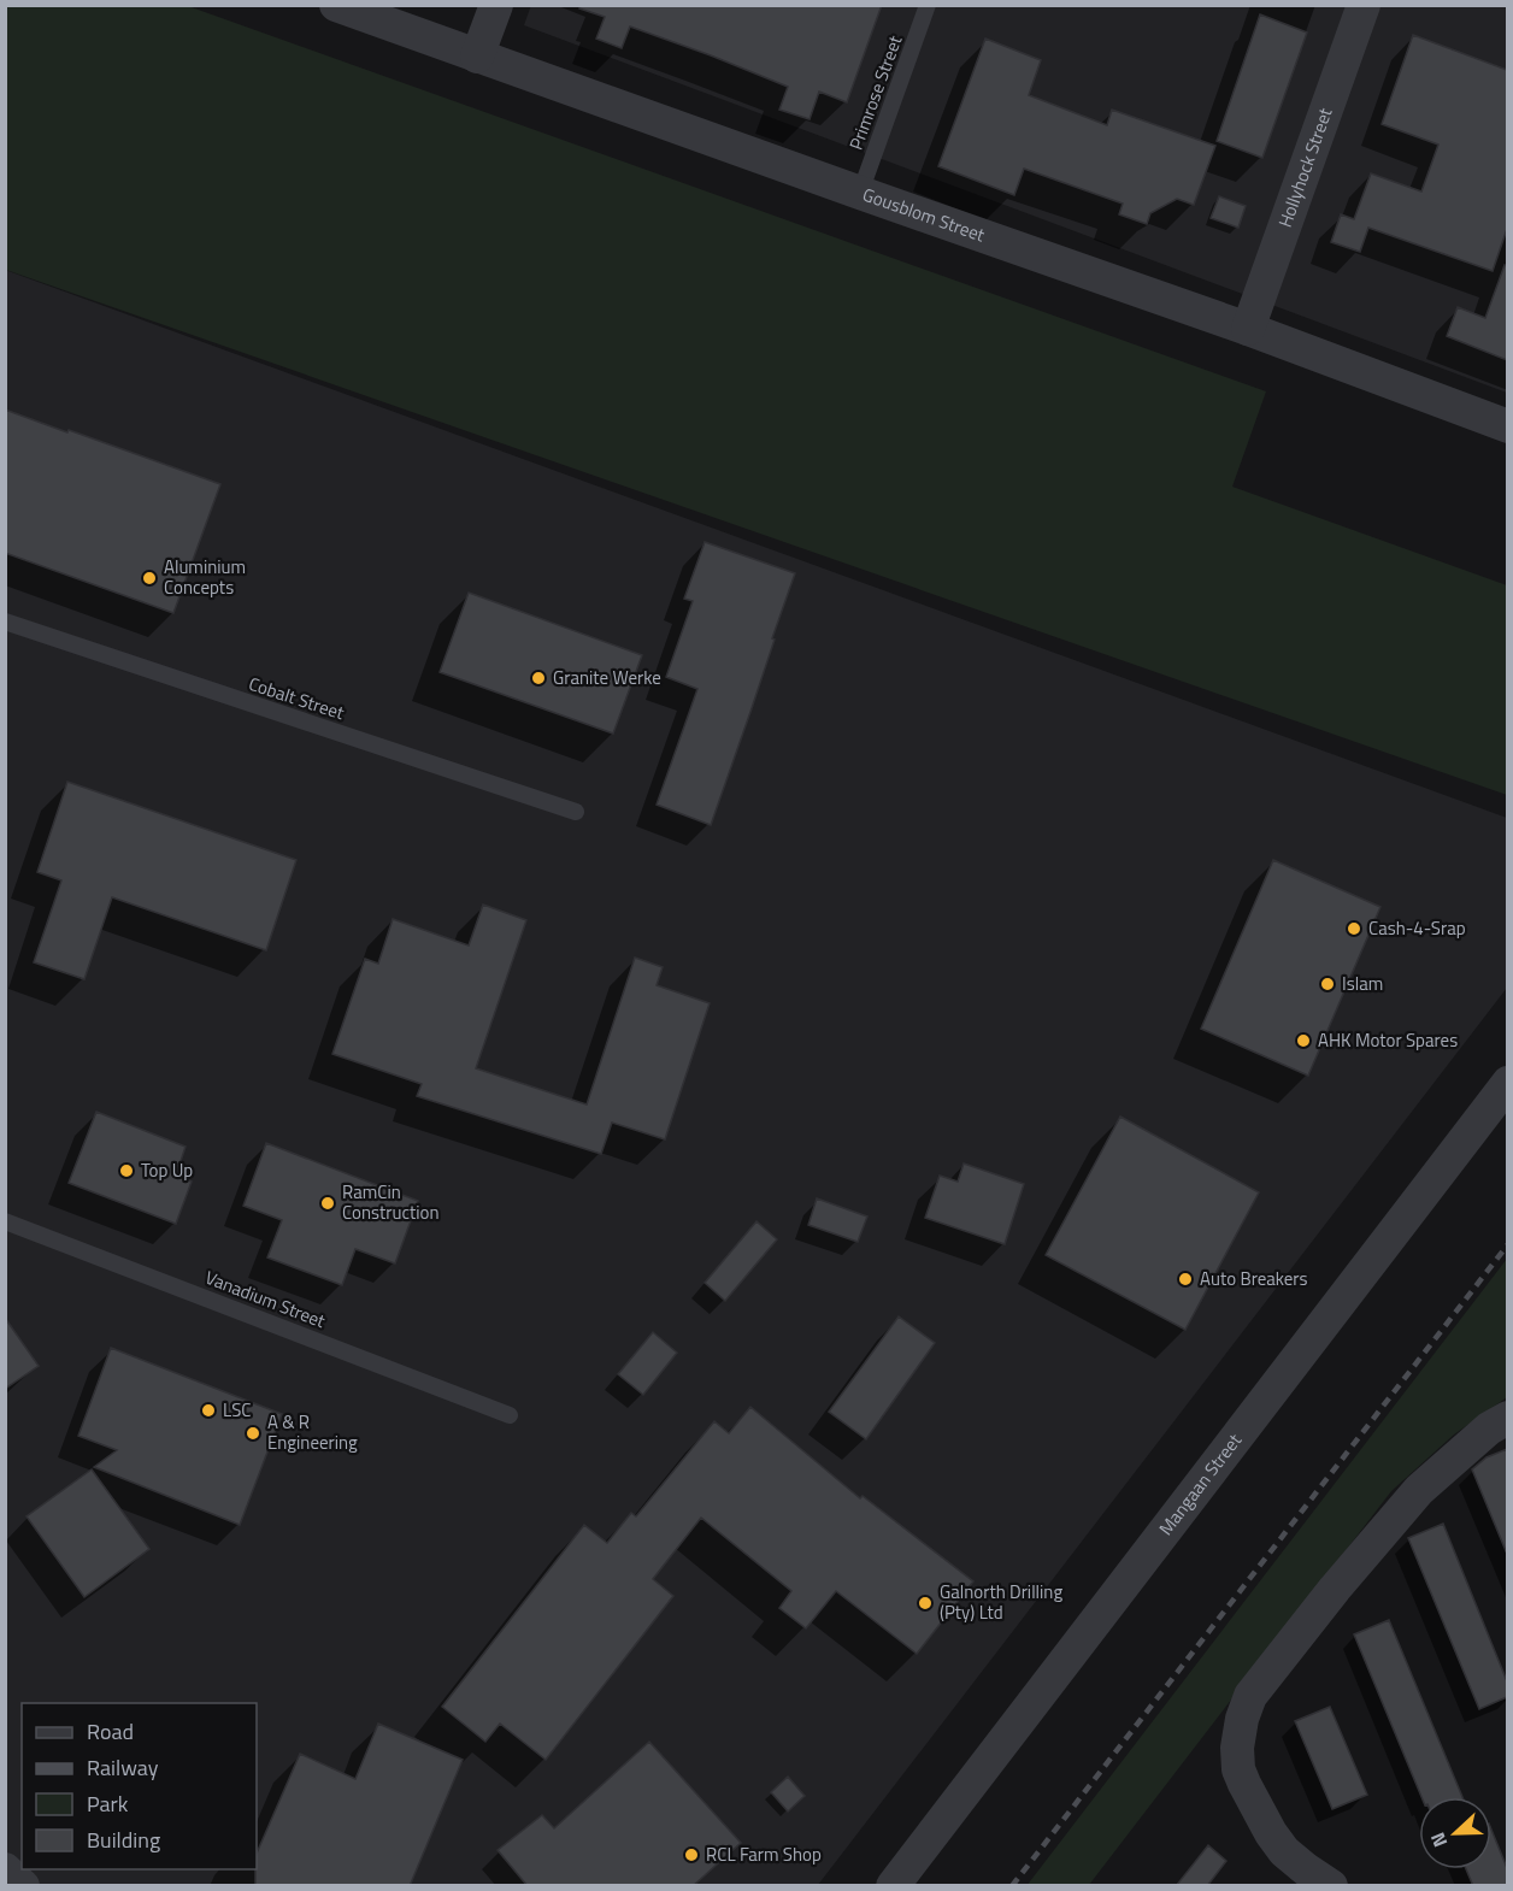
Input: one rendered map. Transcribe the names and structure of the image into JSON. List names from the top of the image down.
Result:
{
  "streets": {
    "street": ["Hollyhock Street", "Gousblom Street", "Mangaan Street"],
    "lane": ["Primrose Street", "Cobalt Street", "Vanadium Street"]
  },
  "crossings": [
    ["Primrose Street", "Gousblom Street"],
    ["Hollyhock Street", "Gousblom Street"]
  ],
  "places": [
    "Aluminium Concepts",
    "Granite Werke",
    "Cash-4-Srap",
    "Islam",
    "AHK Motor Spares",
    "Top Up",
    "RamCin Construction",
    "Auto Breakers",
    "LSC",
    "A & R Engineering",
    "Galnorth Drilling (Pty) Ltd",
    "RCL Farm Shop"
  ],
  "legend": [
    "Road",
    "Railway",
    "Park",
    "Building"
  ],
  "north": "left"
}
